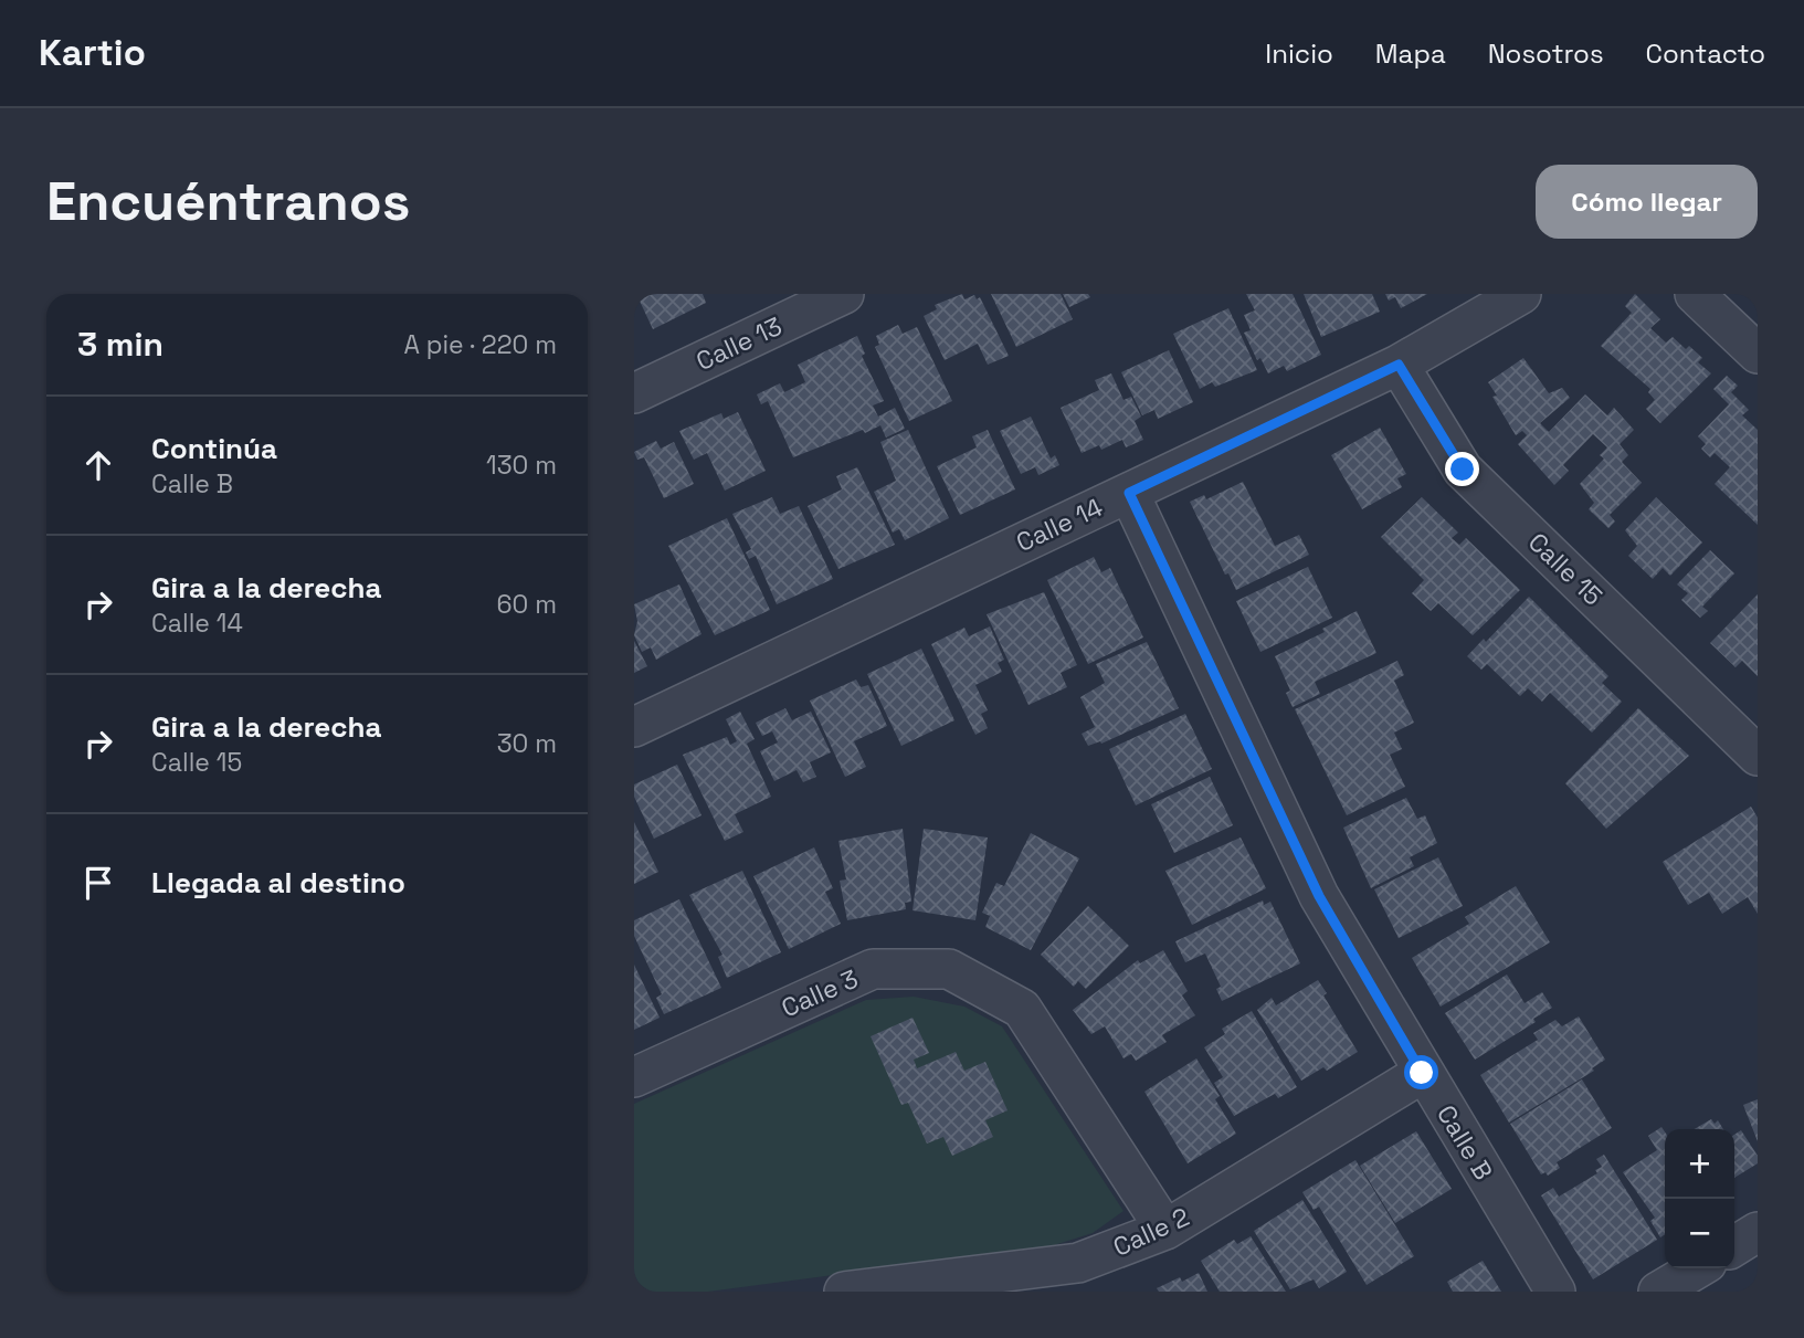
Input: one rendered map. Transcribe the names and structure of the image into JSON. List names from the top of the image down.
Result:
{
  "streets": {
    "street": [
      "Calle 13",
      "Calle 14",
      "Calle 15",
      "Calle 3",
      "Calle B",
      "Calle 2"
    ]
  },
  "crossings": [
    ["Calle 14", "Calle 15"],
    ["Calle 14", "Calle B"],
    ["Calle 3", "Calle 2"],
    ["Calle B", "Calle 2"]
  ],
  "page": {
    "header": "Kartio",
    "nav": [
      "Inicio",
      "Mapa",
      "Nosotros",
      "Contacto"
    ],
    "buttons": "Cómo llegar",
    "title": "Encuéntranos",
    "heading": ["3 min", "A pie · 220 m"],
    "list": [
      ["Continúa", "Calle B", "130 m"],
      ["Gira a la derecha", "Calle 14", "60 m"],
      ["Gira a la derecha", "Calle 15", "30 m"],
      "Llegada al destino"
    ],
    "map_buttons": ["+", "−"]
  }
}
